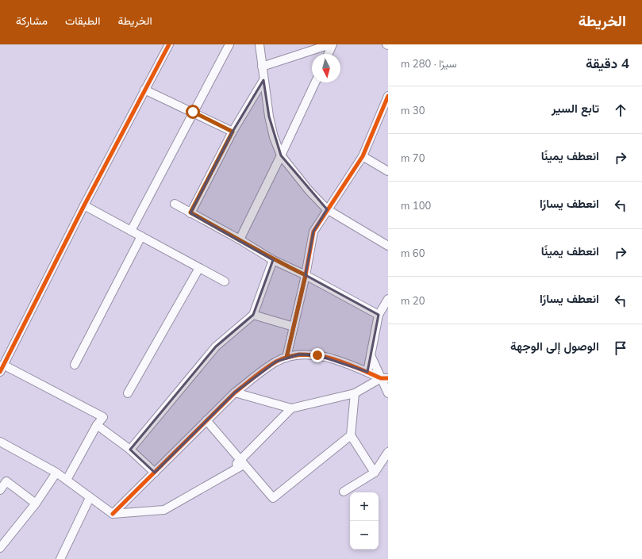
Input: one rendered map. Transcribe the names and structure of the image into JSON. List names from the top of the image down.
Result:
{
  "north": "bottom",
  "page": {
    "header": "الخريطة",
    "nav": ["الخريطة", "الطبقات", "مشاركة"],
    "heading": ["4 دقيقة", "سيرًا · 280 m"],
    "list": [
      ["تابع السير", "30 m"],
      ["انعطف يمينًا", "70 m"],
      ["انعطف يسارًا", "100 m"],
      ["انعطف يمينًا", "60 m"],
      ["انعطف يسارًا", "20 m"],
      "الوصول إلى الوجهة"
    ],
    "map_buttons": ["+", "−"]
  }
}
